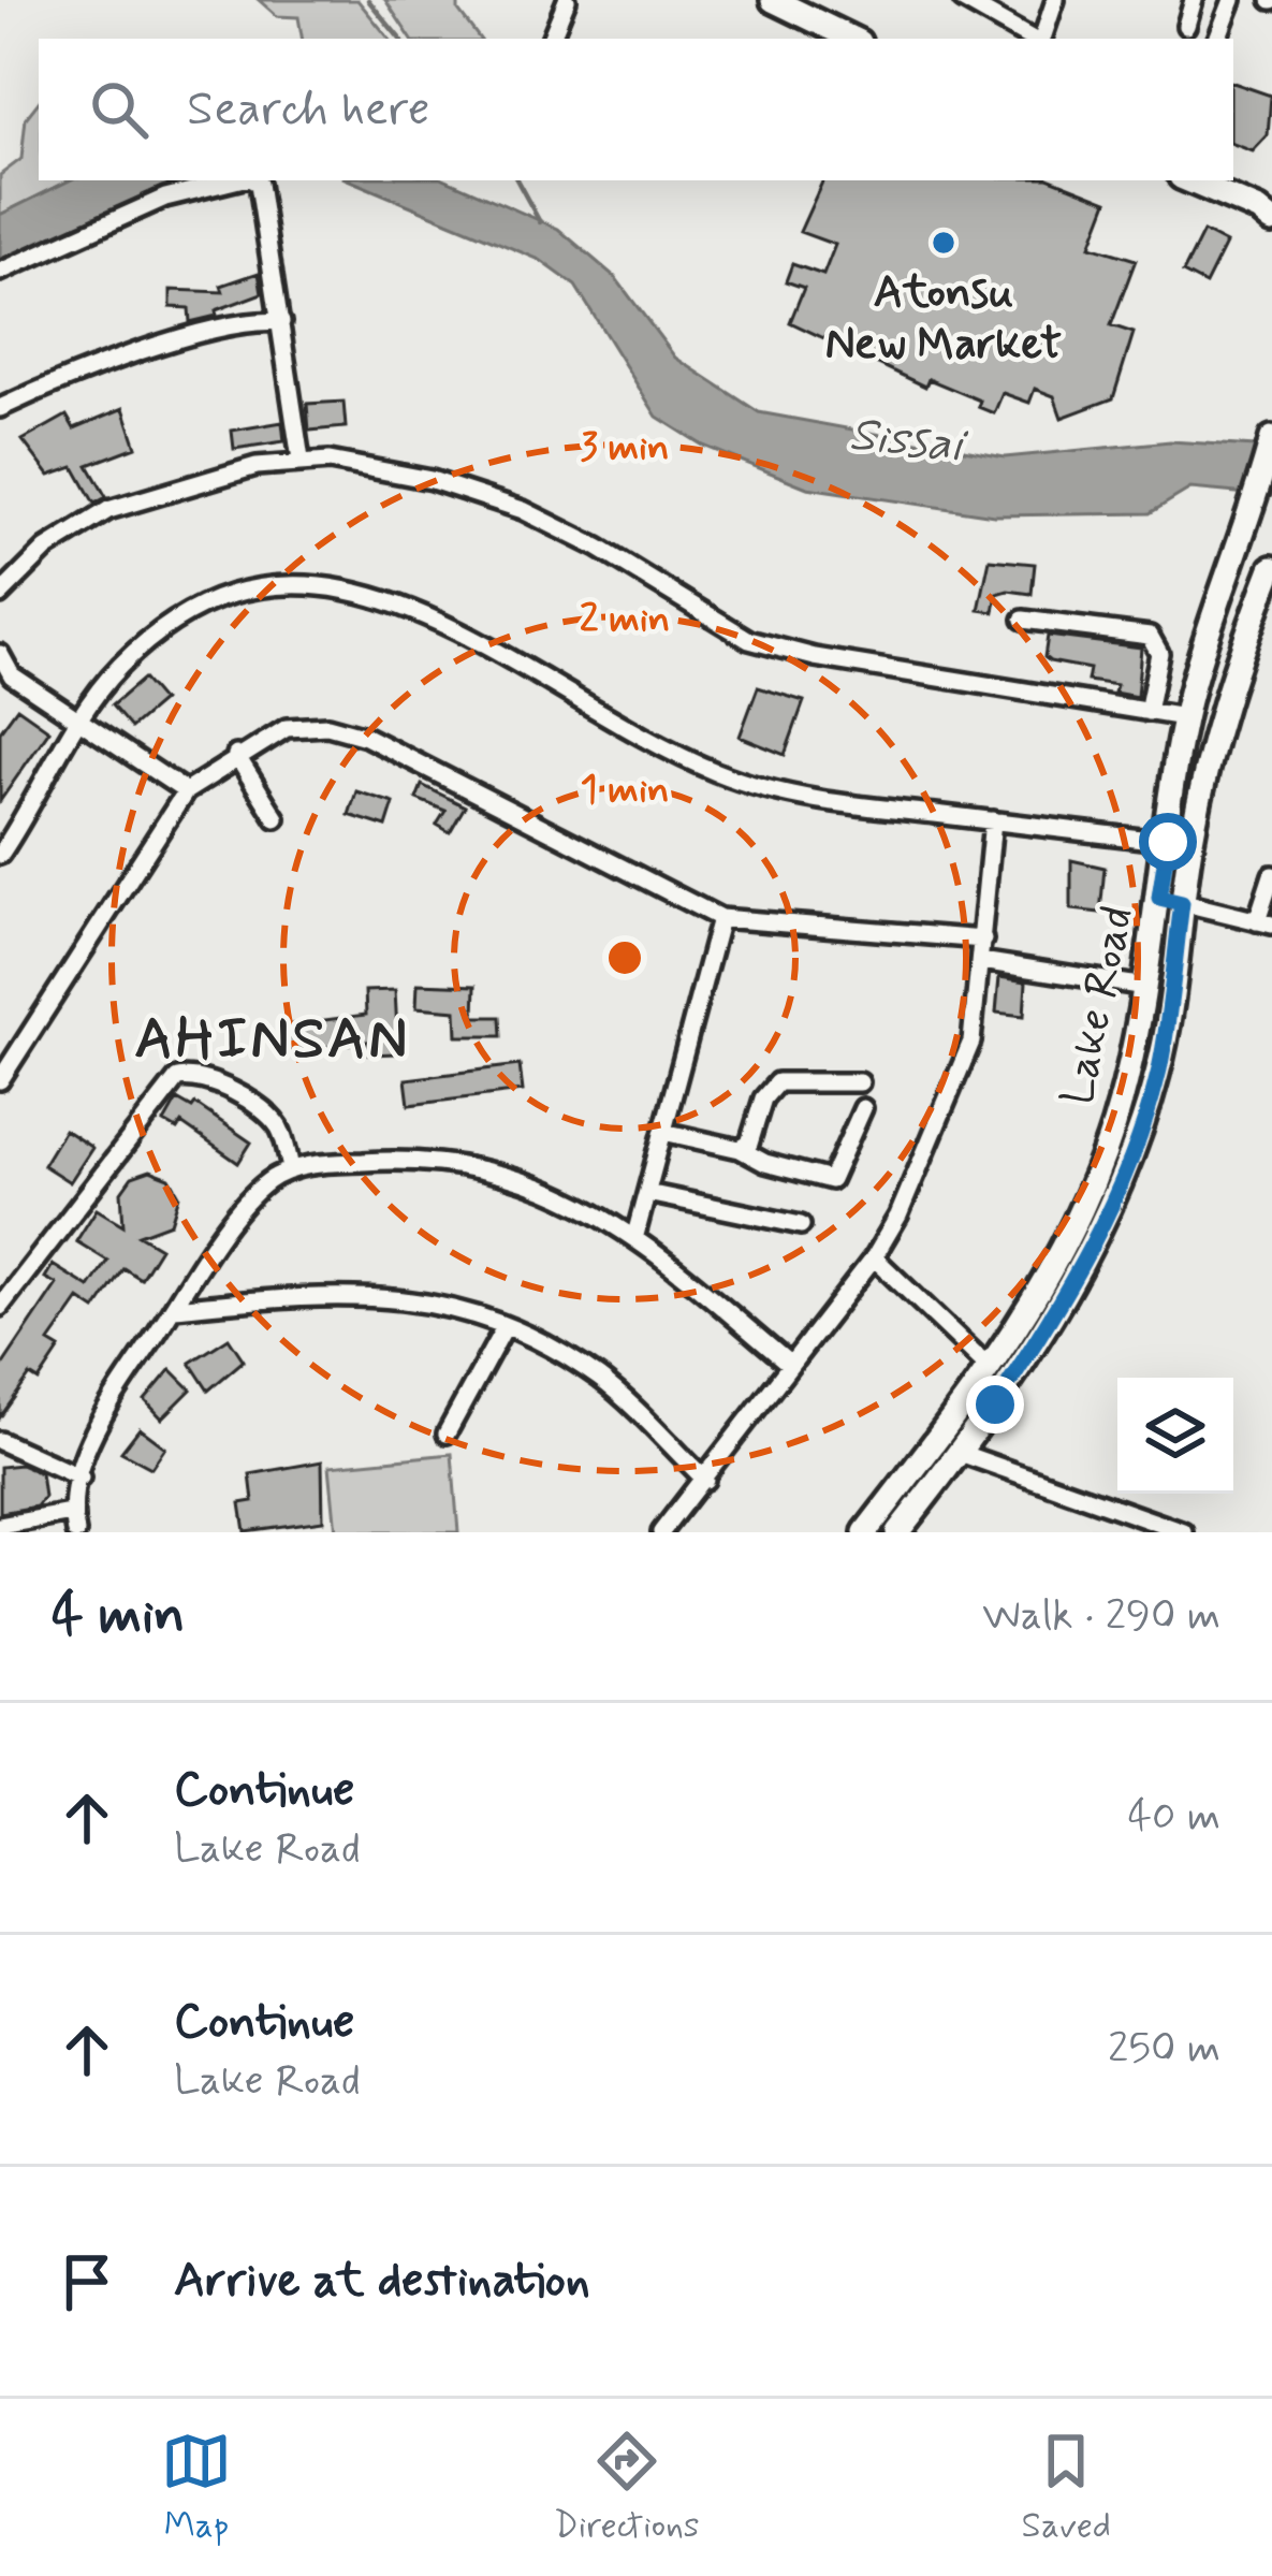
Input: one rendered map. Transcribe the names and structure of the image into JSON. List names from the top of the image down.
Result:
{
  "streets": {
    "main road": ["Lake Road"]
  },
  "districts": ["AHINSAN"],
  "water": ["Sissai"],
  "places": ["Atonsu New Market"],
  "page": {
    "search": "Search here",
    "heading": ["4 min", "Walk · 290 m"],
    "list": [
      ["Continue", "Lake Road", "40 m"],
      ["Continue", "Lake Road", "250 m"],
      "Arrive at destination"
    ],
    "nav": ["Map", "Directions", "Saved"]
  },
  "rings": ["3 min", "2 min", "1 min"]
}
